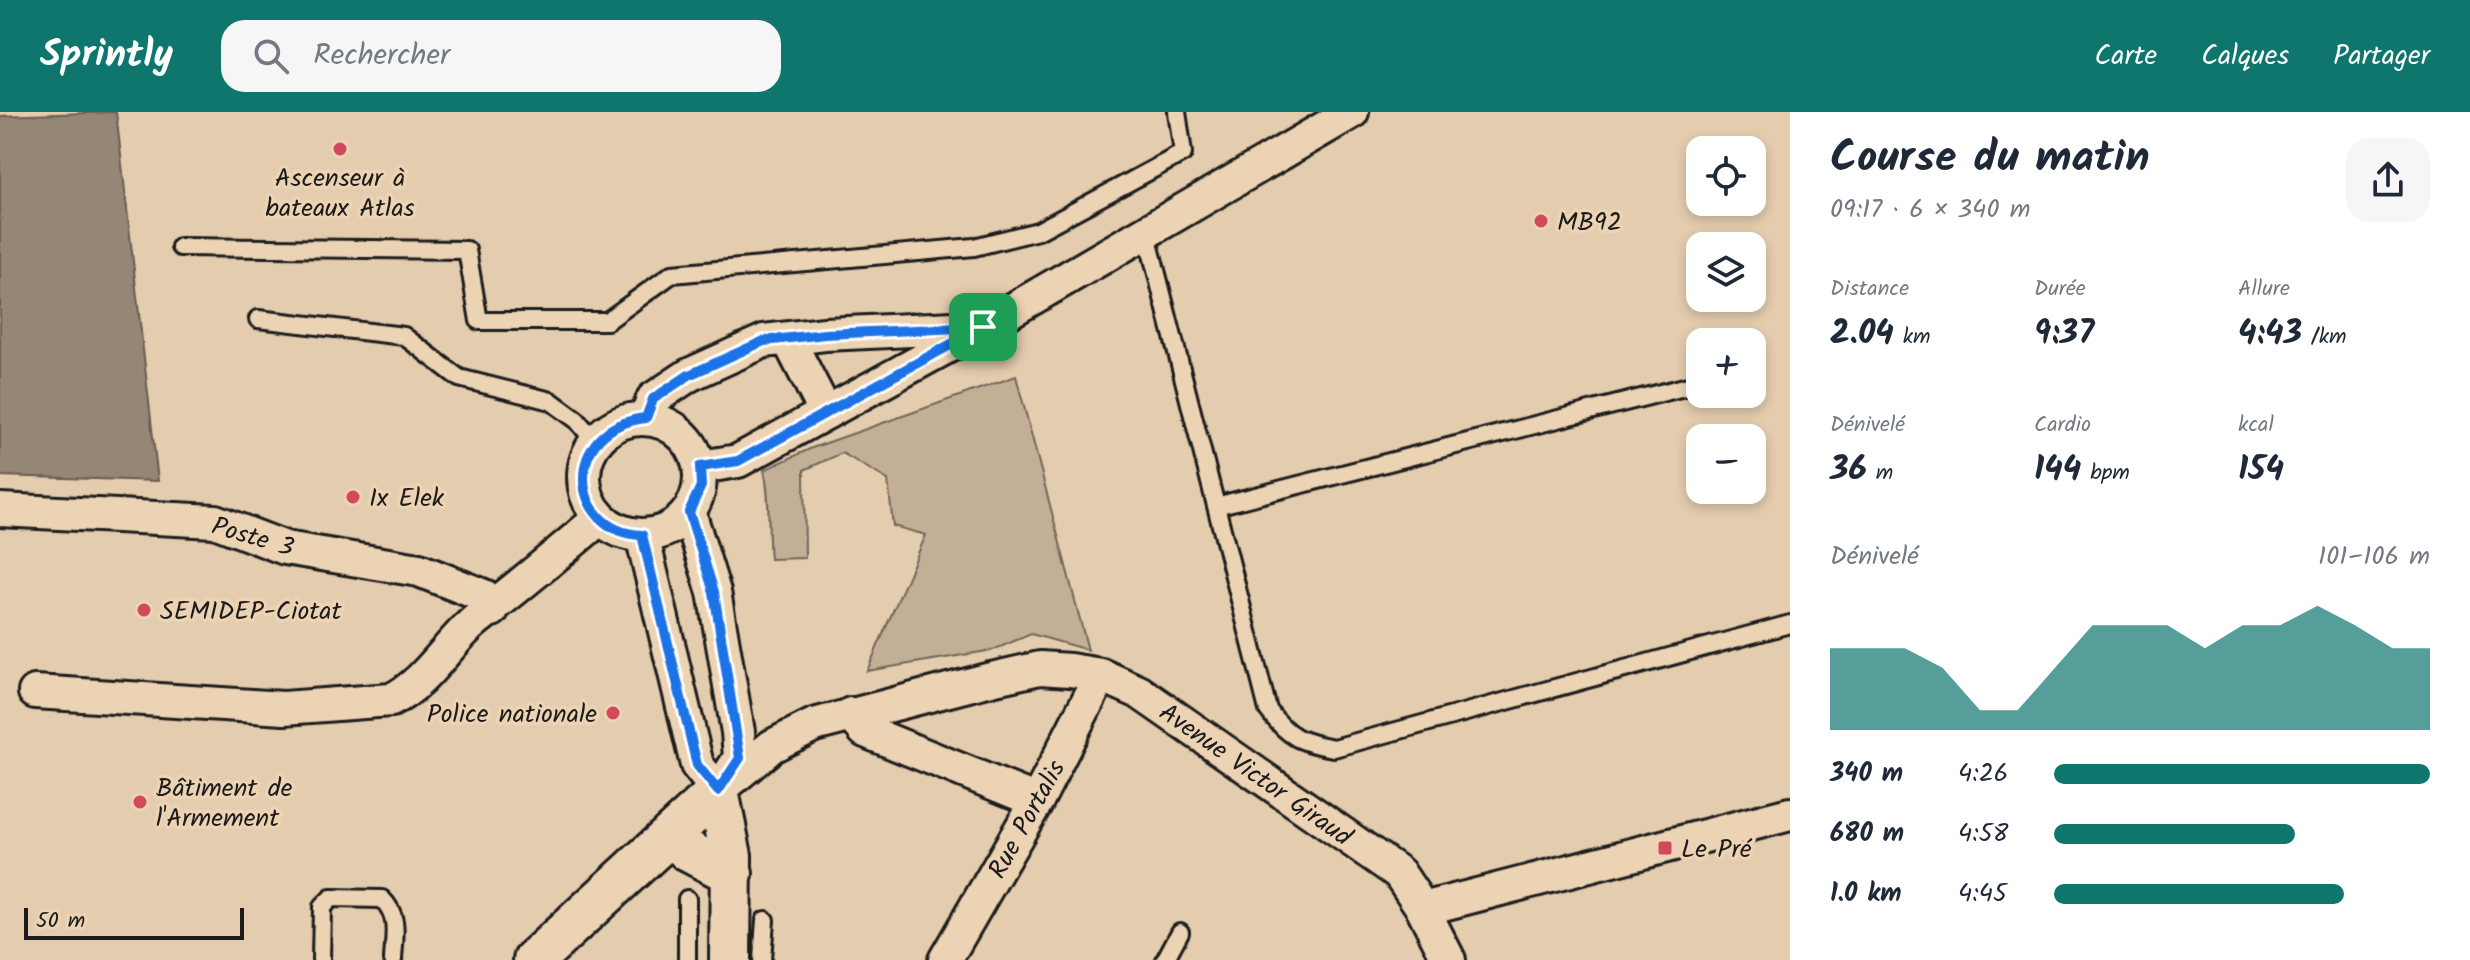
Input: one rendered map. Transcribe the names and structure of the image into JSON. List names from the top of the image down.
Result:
{
  "streets": {
    "street": ["Poste 3", "Avenue Victor Giraud", "Rue Portalis"]
  },
  "crossings": [
    ["Avenue Victor Giraud", "Rue Portalis"]
  ],
  "places": {
    "other": [
      "Ascenseur à bateaux Atlas",
      "MB92",
      "Ix Elek",
      "SEMIDEP-Ciotat",
      "Police nationale",
      "Bâtiment de l'Armement"
    ],
    "transit": ["Le Pré"]
  },
  "scale_bar": "50 m",
  "page": {
    "header": "Sprintly",
    "search": "Rechercher",
    "nav": ["Carte", "Calques", "Partager"],
    "heading": ["Course du matin", "09:17 · 6 × 340 m"],
    "map_buttons": ["+", "−"],
    "stats": [
      ["Distance", "2.04 km"],
      ["Durée", "9:37"],
      ["Allure", "4:43 /km"],
      ["Dénivelé", "36 m"],
      ["Cardio", "144 bpm"],
      ["kcal", "154"]
    ],
    "chart": ["Dénivelé", "101–106 m"],
    "list": [
      {
        "name": "340 m",
        "note": "4:26"
      },
      {
        "name": "680 m",
        "note": "4:58"
      },
      {
        "name": "1.0 km",
        "note": "4:45"
      }
    ],
    "scale": "50 m"
  }
}
